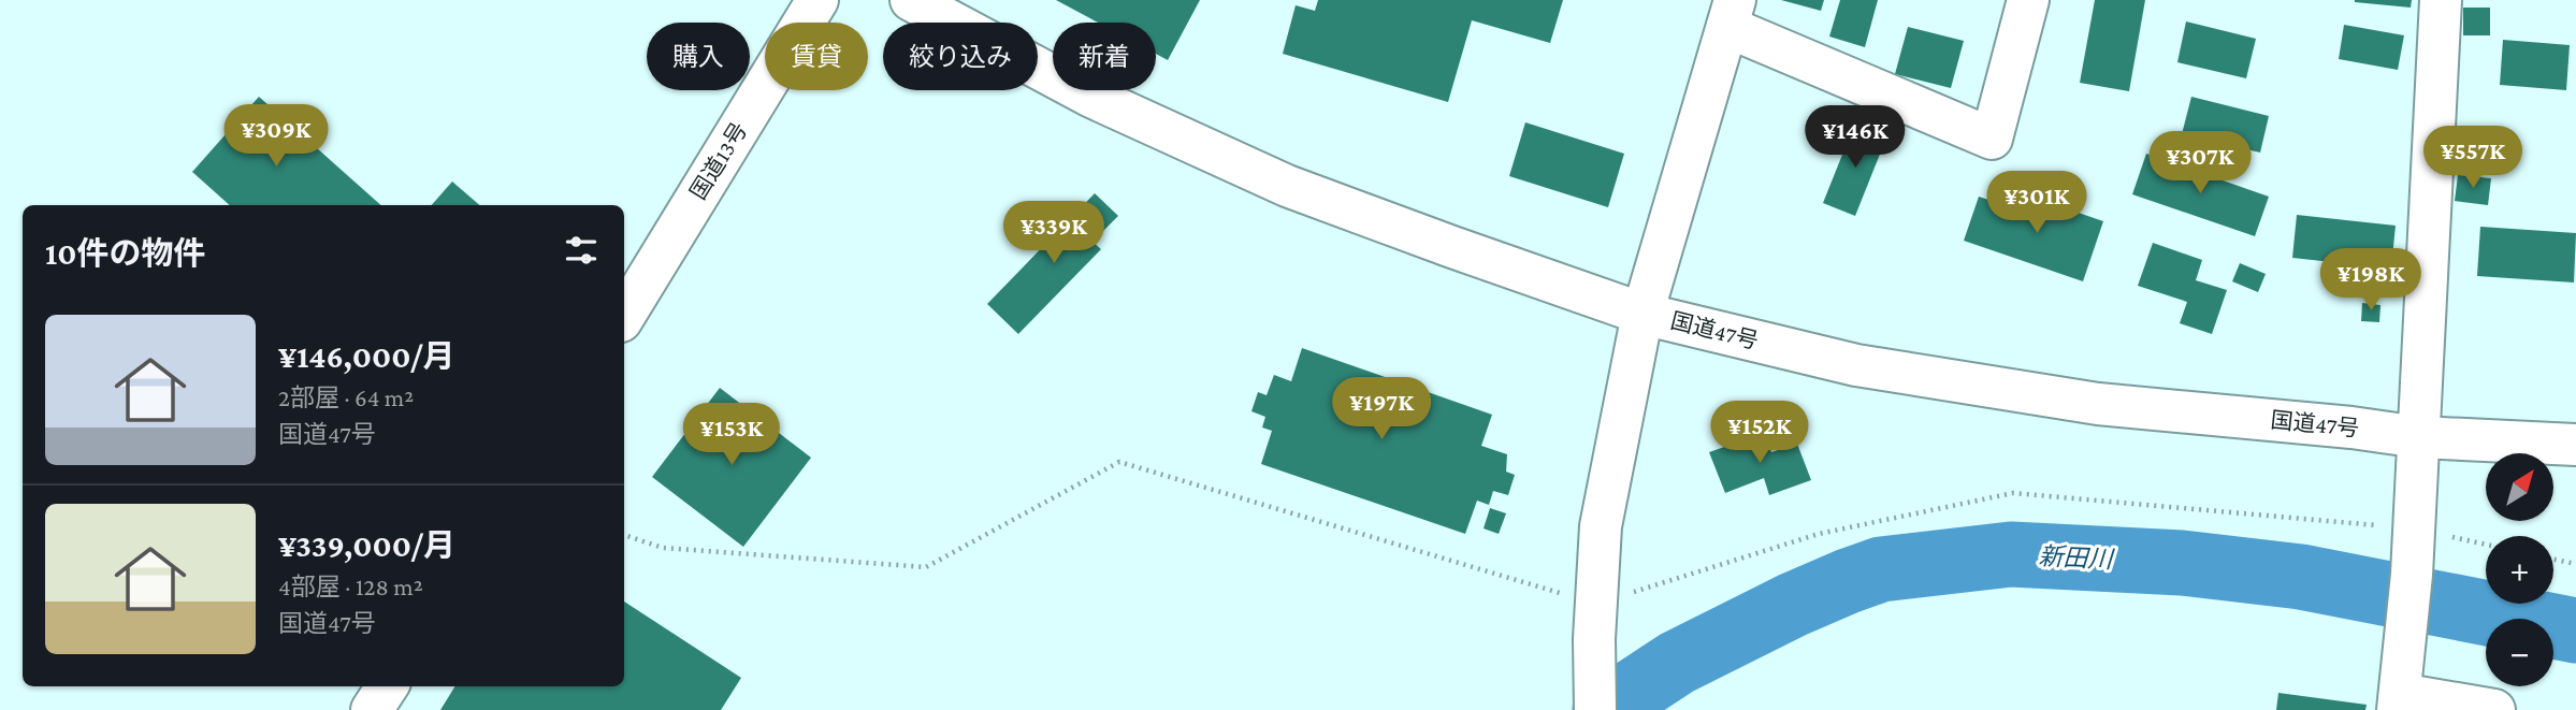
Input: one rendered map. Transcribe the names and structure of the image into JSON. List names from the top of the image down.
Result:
{
  "streets": {
    "main road": ["国道13号", "国道47号"]
  },
  "water": ["新田川"],
  "north": "top right",
  "page": {
    "chip": [
      "購入",
      "賃貸",
      "絞り込み",
      "新着"
    ],
    "price": [
      "¥309K",
      "¥146K",
      "¥557K",
      "¥307K",
      "¥301K",
      "¥339K",
      "¥198K",
      "¥197K",
      "¥152K",
      "¥153K"
    ],
    "heading": "10件の物件",
    "list": [
      {
        "name": "¥146,000/月",
        "note": "2部屋 · 64 m² · 国道47号"
      },
      {
        "name": "¥339,000/月",
        "note": "4部屋 · 128 m² · 国道47号"
      }
    ],
    "map_buttons": ["+", "−"]
  }
}
